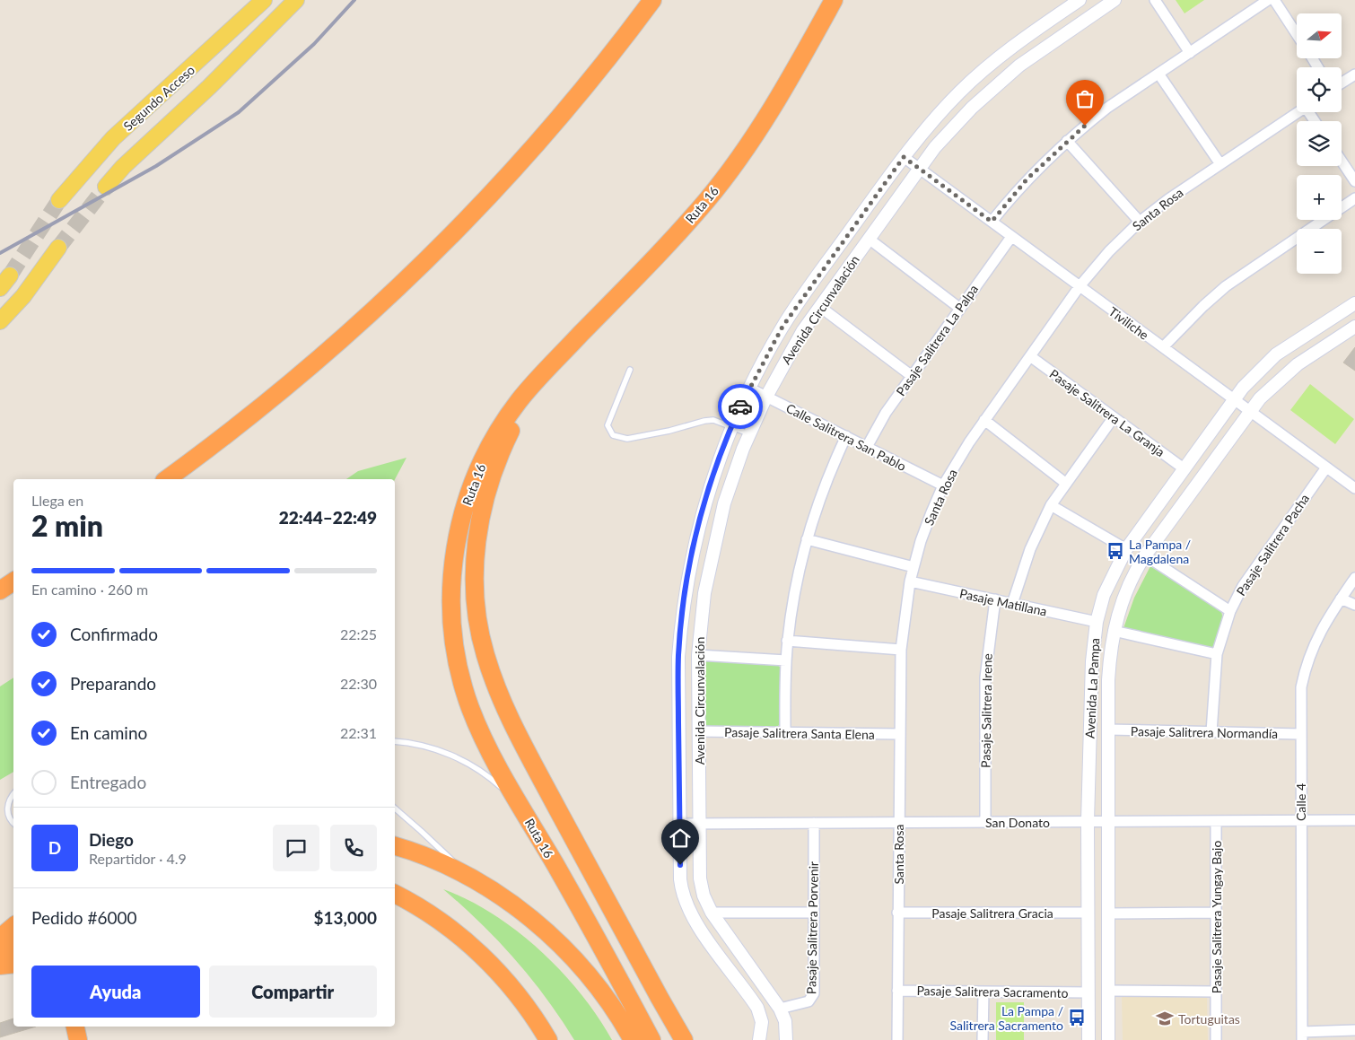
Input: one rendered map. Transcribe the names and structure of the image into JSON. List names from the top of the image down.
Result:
{
  "streets": {
    "highway": ["Ruta 16"],
    "main road": ["Segundo Acceso"],
    "street": [
      "Santa Rosa",
      "Avenida Circunvalación",
      "Tiviliche",
      "Pasaje Salitrera La Palpa",
      "Pasaje Salitrera La Granja",
      "Calle Salitrera San Pablo",
      "Pasaje Salitrera Pacha",
      "Pasaje Matillana",
      "Avenida La Pampa",
      "Pasaje Salitrera Irene",
      "Pasaje Salitrera Normandía",
      "Pasaje Salitrera Santa Elena",
      "Calle 4",
      "San Donato",
      "Pasaje Salitrera Gracia",
      "Pasaje Salitrera Yungay Bajo",
      "Pasaje Salitrera Porvenir",
      "Pasaje Salitrera Sacramento"
    ]
  },
  "crossings": [
    ["Santa Rosa", "Tiviliche"],
    ["Santa Rosa", "Pasaje Salitrera La Granja"],
    ["Santa Rosa", "Calle Salitrera San Pablo"],
    ["Santa Rosa", "Pasaje Matillana"],
    ["Santa Rosa", "Pasaje Salitrera Santa Elena"],
    ["Santa Rosa", "San Donato"],
    ["Santa Rosa", "Pasaje Salitrera Gracia"],
    ["Santa Rosa", "Pasaje Salitrera Sacramento"],
    ["Avenida Circunvalación", "Tiviliche"],
    ["Avenida Circunvalación", "Calle Salitrera San Pablo"],
    ["Avenida Circunvalación", "Pasaje Salitrera Santa Elena"],
    ["Avenida Circunvalación", "San Donato"],
    ["Avenida Circunvalación", "Pasaje Salitrera Porvenir"],
    ["Tiviliche", "Pasaje Salitrera La Palpa"],
    ["Tiviliche", "Pasaje Salitrera Pacha"],
    ["Tiviliche", "Avenida La Pampa"],
    ["Pasaje Salitrera La Palpa", "Calle Salitrera San Pablo"],
    ["Pasaje Salitrera La Granja", "Avenida La Pampa"],
    ["Pasaje Salitrera Pacha", "Pasaje Salitrera Normandía"],
    ["Pasaje Matillana", "Avenida La Pampa"],
    ["Pasaje Matillana", "Pasaje Salitrera Irene"],
    ["Avenida La Pampa", "Pasaje Salitrera Normandía"],
    ["Avenida La Pampa", "San Donato"],
    ["Avenida La Pampa", "Pasaje Salitrera Gracia"],
    ["Avenida La Pampa", "Pasaje Salitrera Sacramento"],
    ["Pasaje Salitrera Irene", "San Donato"],
    ["Pasaje Salitrera Normandía", "Calle 4"],
    ["Calle 4", "San Donato"],
    ["San Donato", "Pasaje Salitrera Yungay Bajo"],
    ["San Donato", "Pasaje Salitrera Porvenir"]
  ],
  "places": {
    "bus stop": ["La Pampa / Magdalena", "La Pampa / Salitrera Sacramento"],
    "school or university": ["Tortuguitas"]
  },
  "north": "right",
  "page": {
    "map_buttons": ["+", "−"],
    "heading": ["2 min", "Llega en", "22:44–22:49"],
    "panel": [
      "Diego",
      "Repartidor · 4.9",
      "Pedido #6000",
      "$13,000"
    ],
    "bar": "En camino · 260 m",
    "list": [
      ["Confirmado", "22:25"],
      ["Preparando", "22:30"],
      ["En camino", "22:31"],
      "Entregado"
    ],
    "round": "D",
    "buttons": ["Ayuda", "Compartir"]
  }
}
